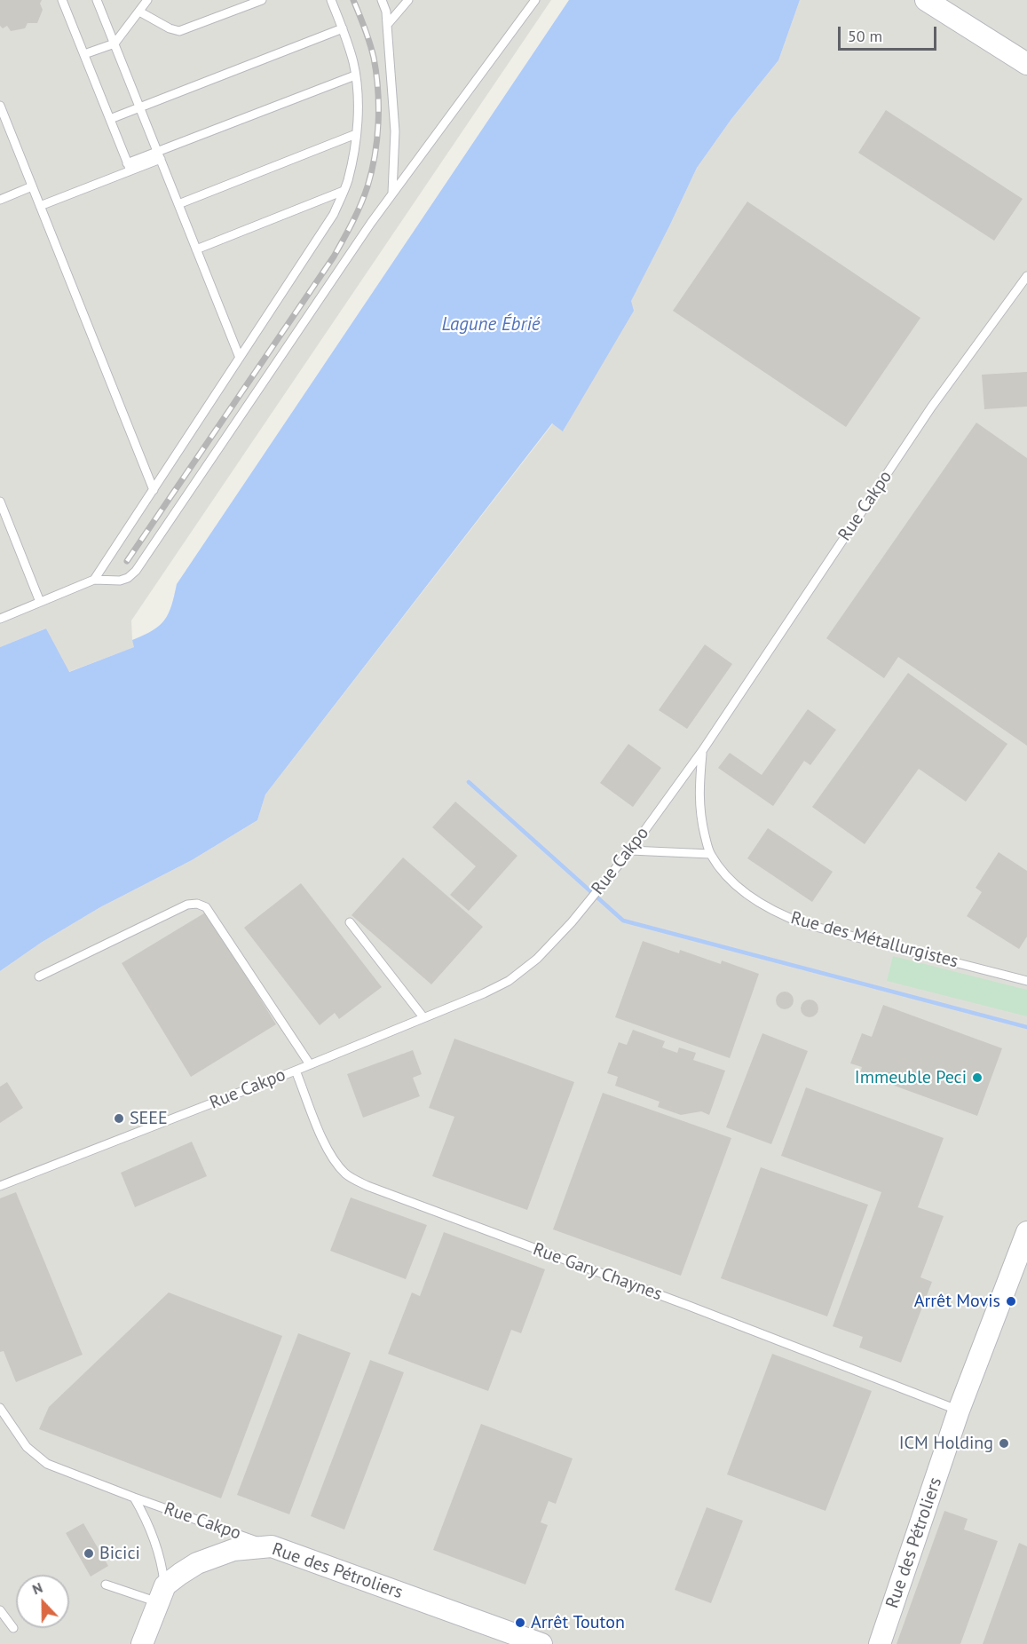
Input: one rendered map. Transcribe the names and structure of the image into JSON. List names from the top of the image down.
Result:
{
  "streets": {
    "street": ["Rue des Pétroliers"],
    "lane": ["Rue Cakpo", "Rue des Métallurgistes", "Rue Gary Chaynes"]
  },
  "crossings": [
    ["Rue Cakpo", "Rue des Métallurgistes"],
    ["Rue Cakpo", "Rue Gary Chaynes"],
    ["Rue Cakpo", "Rue des Pétroliers"],
    ["Rue Gary Chaynes", "Rue des Pétroliers"]
  ],
  "water": ["Lagune Ébrié"],
  "places": [
    "Immeuble Peci",
    "SEEE",
    "Arrêt Movis",
    "ICM Holding",
    "Bicici",
    "Arrêt Touton"
  ],
  "scale_bar": "50 m",
  "north": "top"
}
